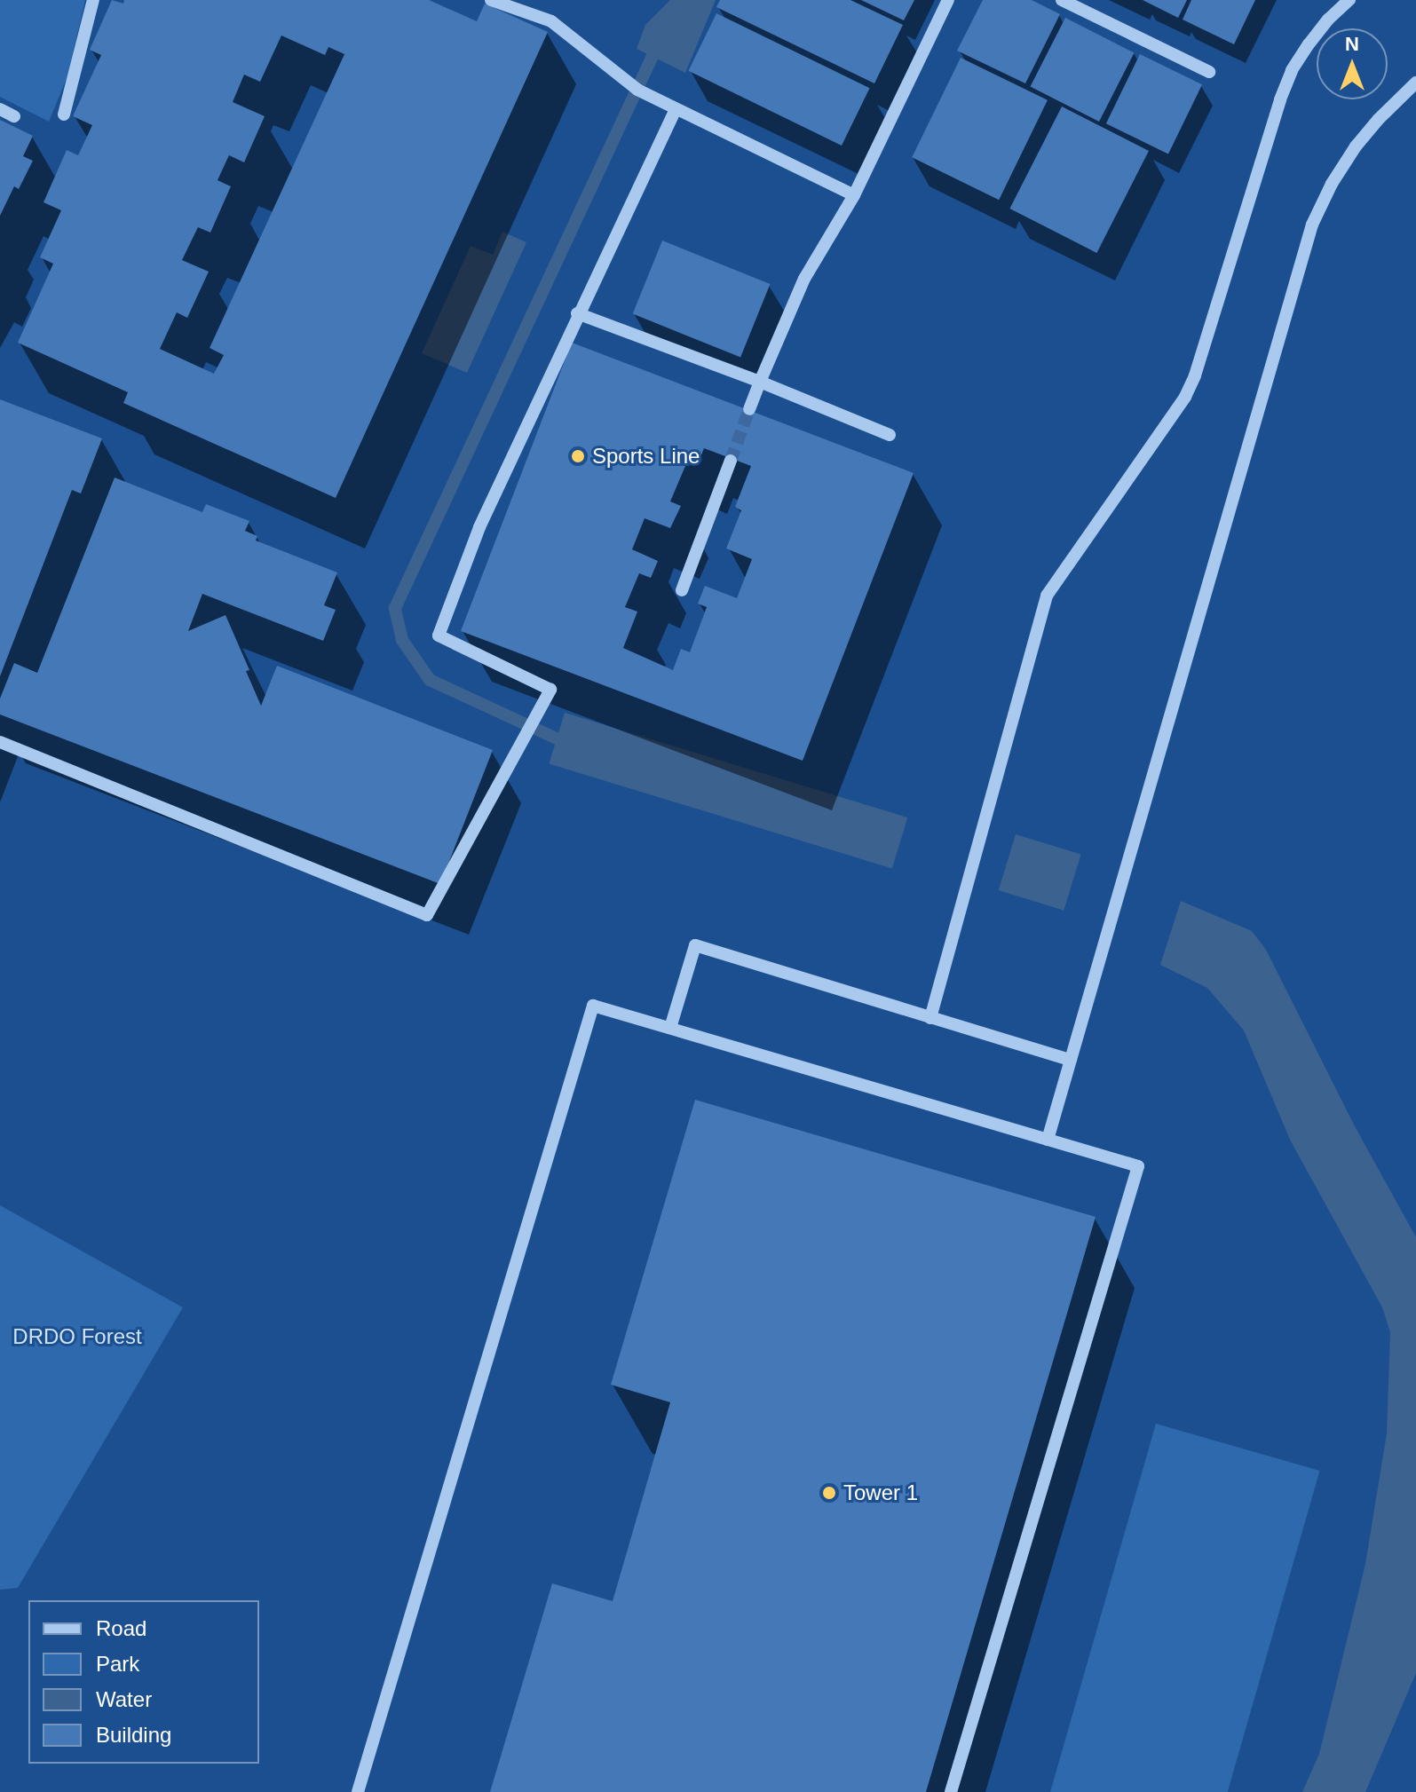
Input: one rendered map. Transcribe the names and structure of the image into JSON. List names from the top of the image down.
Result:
{
  "parks": ["DRDO Forest"],
  "places": ["Sports Line", "Tower 1"],
  "legend": [
    "Road",
    "Park",
    "Water",
    "Building"
  ],
  "north": "top"
}
